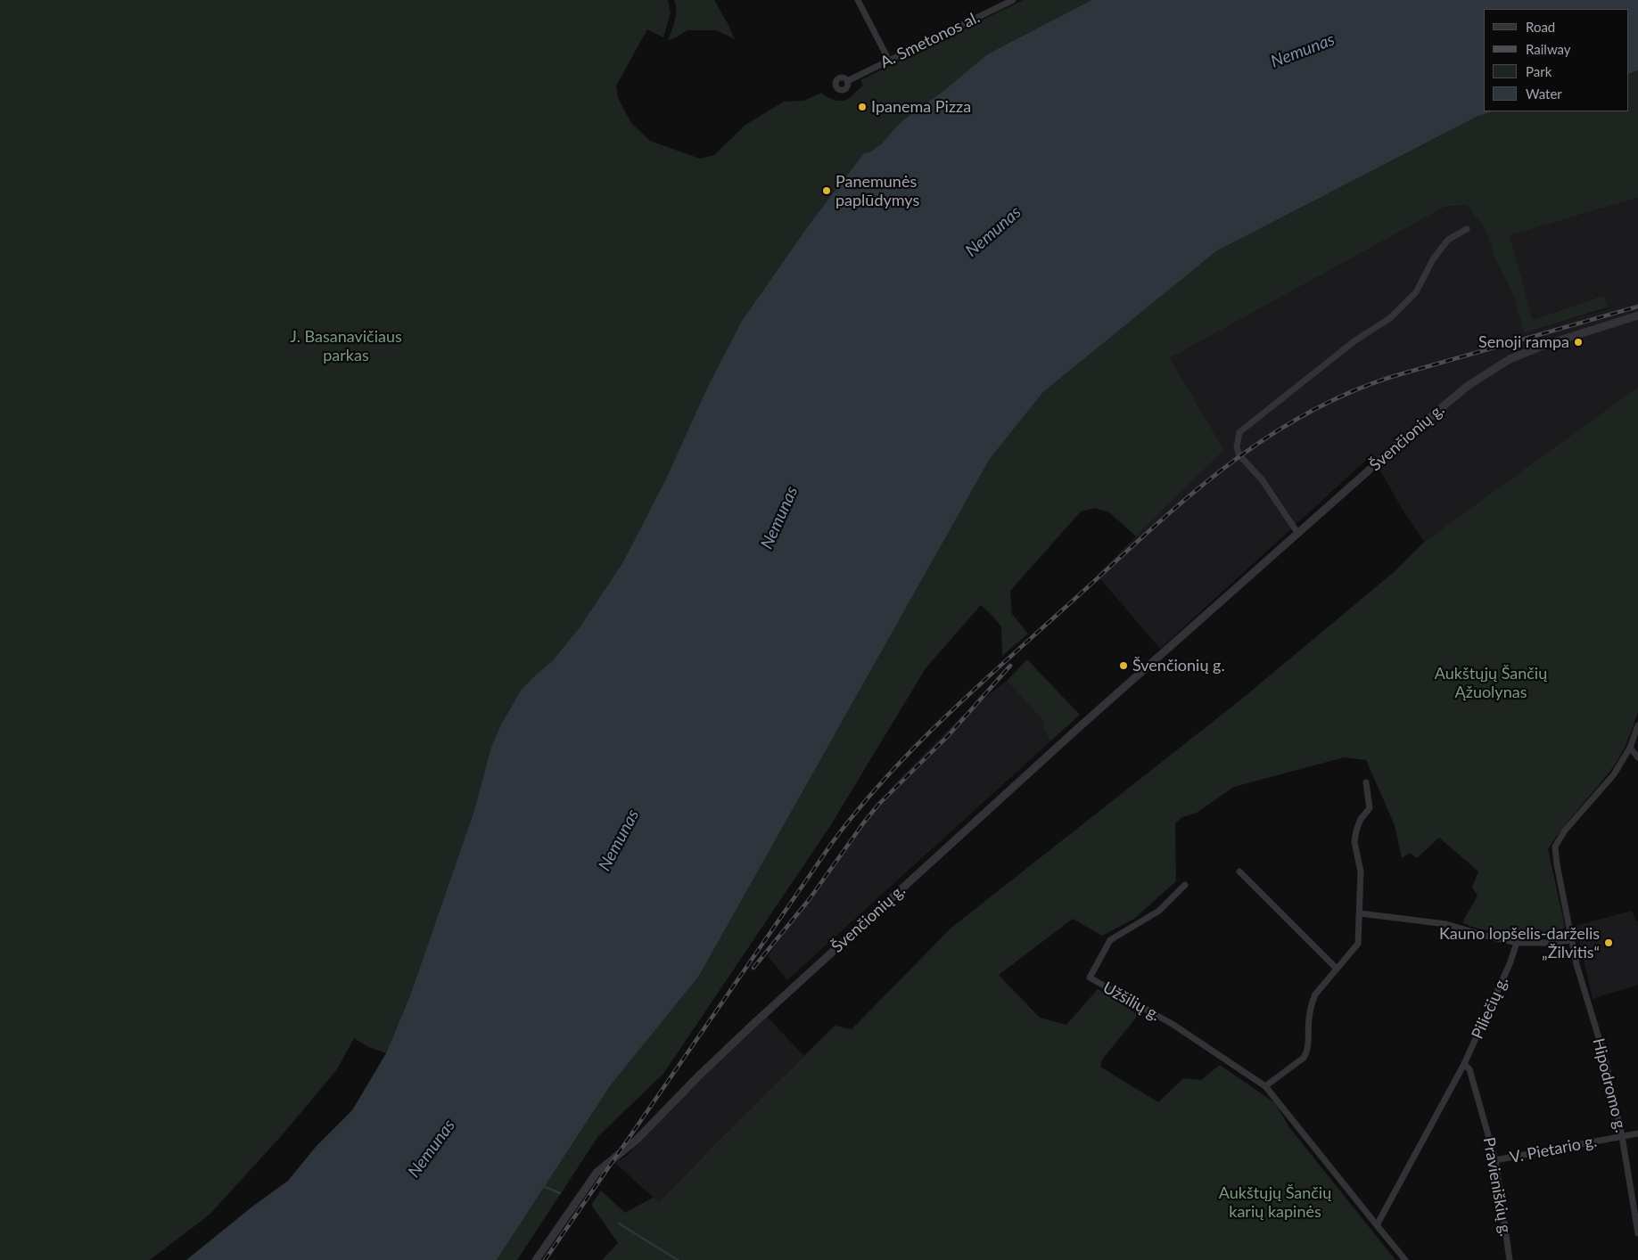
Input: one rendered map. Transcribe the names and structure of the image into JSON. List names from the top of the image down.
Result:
{
  "streets": {
    "street": [
      "A. Smetonos al.",
      "Švenčionių g.",
      "Užšilių g.",
      "Piliečių g.",
      "Hipodromo g.",
      "V. Pietario g.",
      "Pravieniškių g."
    ]
  },
  "crossings": [
    ["Užšilių g.", "Piliečių g."],
    ["Piliečių g.", "Pravieniškių g."],
    ["Hipodromo g.", "V. Pietario g."],
    ["V. Pietario g.", "Pravieniškių g."]
  ],
  "water": ["Nemunas"],
  "parks": ["J. Basanavičiaus parkas", "Aukštųjų Šančių Ąžuolynas", "Aukštųjų Šančių karių kapinės"],
  "places": [
    "Ipanema Pizza",
    "Panemunės paplūdymys",
    "Senoji rampa",
    "Švenčionių g.",
    "Kauno lopšelis-darželis „Žilvitis“"
  ],
  "legend": [
    "Road",
    "Railway",
    "Park",
    "Water"
  ]
}
